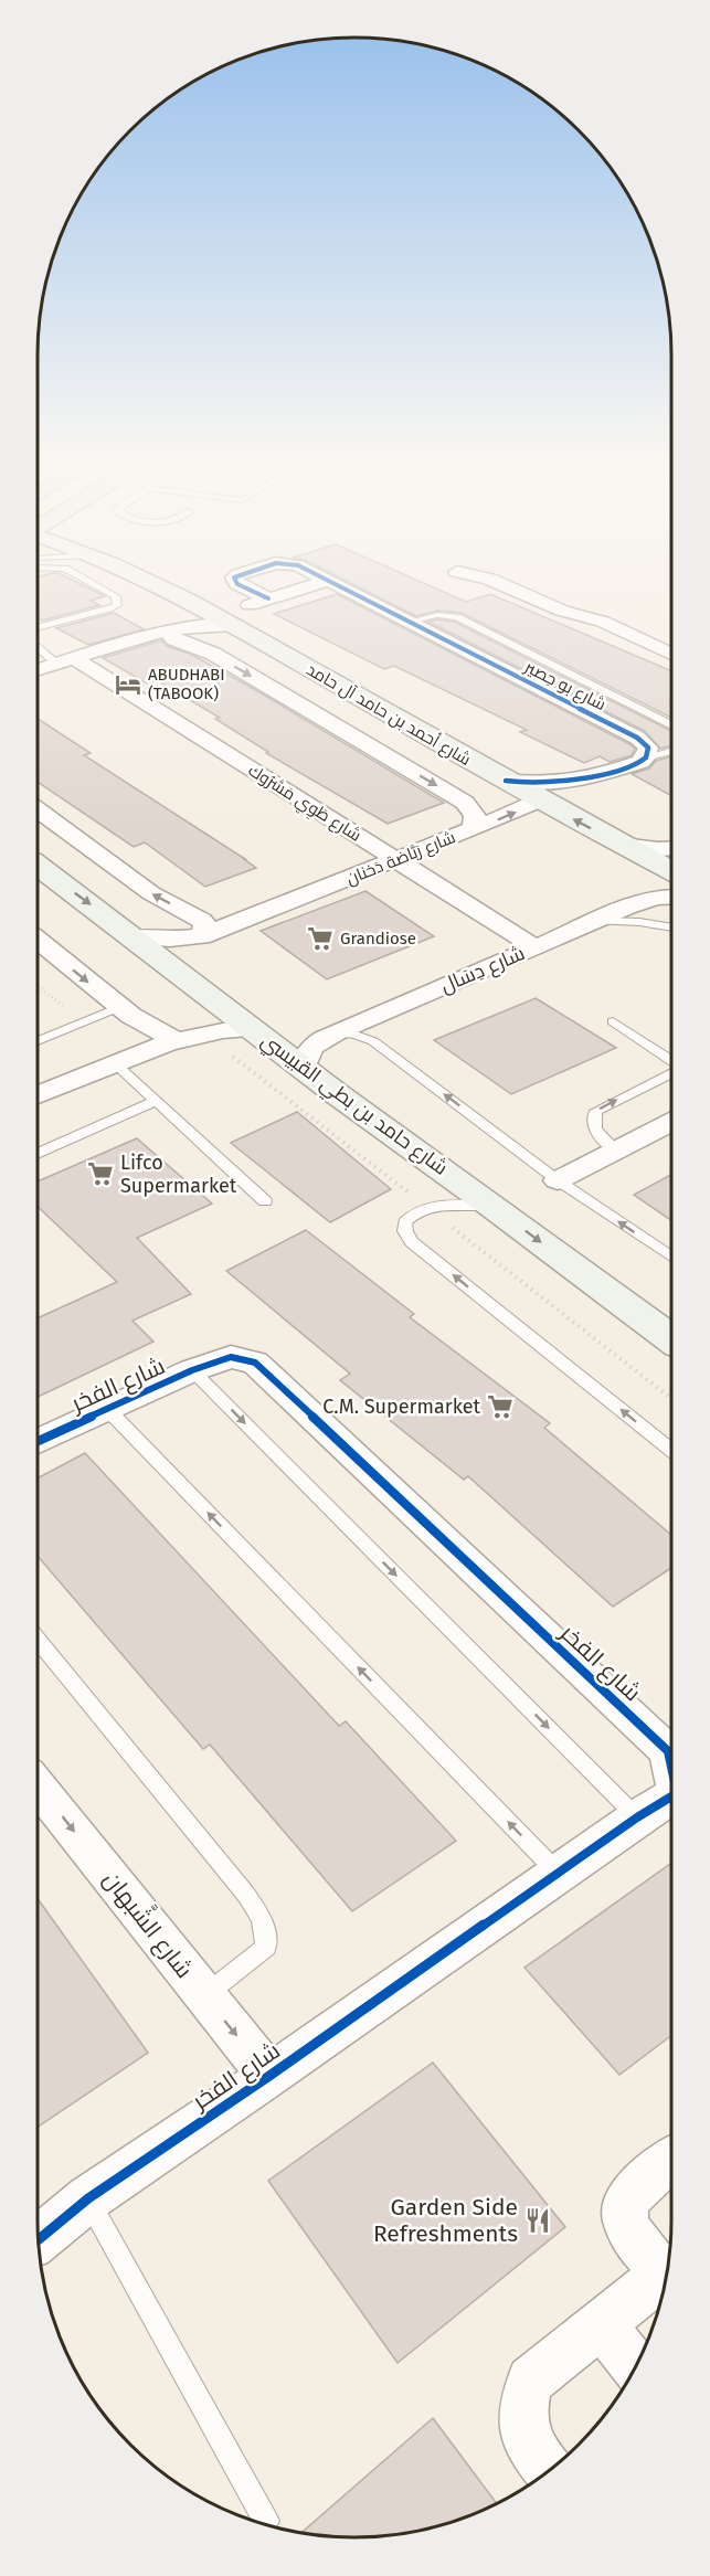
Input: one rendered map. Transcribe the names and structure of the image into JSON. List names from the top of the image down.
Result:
{
  "streets": {
    "main road": ["شارع أحمد بن حامد آل حامد", "شارع حامد بن بطي القبيسي"],
    "street": [
      "شارع بو حِصير",
      "شارع طَوِي مَشرُوك",
      "شارع رَبَّاضة دَخنان",
      "شارع دِسَال",
      "شارع الفخر",
      "شارع الشَّبهان"
    ]
  },
  "crossings": [
    ["شارع أحمد بن حامد آل حامد", "شارع رَبَّاضة دَخنان"],
    ["شارع طَوِي مَشرُوك", "شارع رَبَّاضة دَخنان"],
    ["شارع طَوِي مَشرُوك", "شارع دِسَال"],
    ["شارع رَبَّاضة دَخنان", "شارع حامد بن بطي القبيسي"],
    ["شارع دِسَال", "شارع حامد بن بطي القبيسي"],
    ["شارع الفخر", "شارع الشَّبهان"]
  ],
  "one_way": ["شارع حامد بن بطي القبيسي", "شارع الشَّبهان"],
  "places": {
    "hotel": ["ABUDHABI (TABOOK)"],
    "supermarket": ["Grandiose", "Lifco Supermarket", "C.M. Supermarket"],
    "restaurant": ["Garden Side Refreshments"]
  }
}
